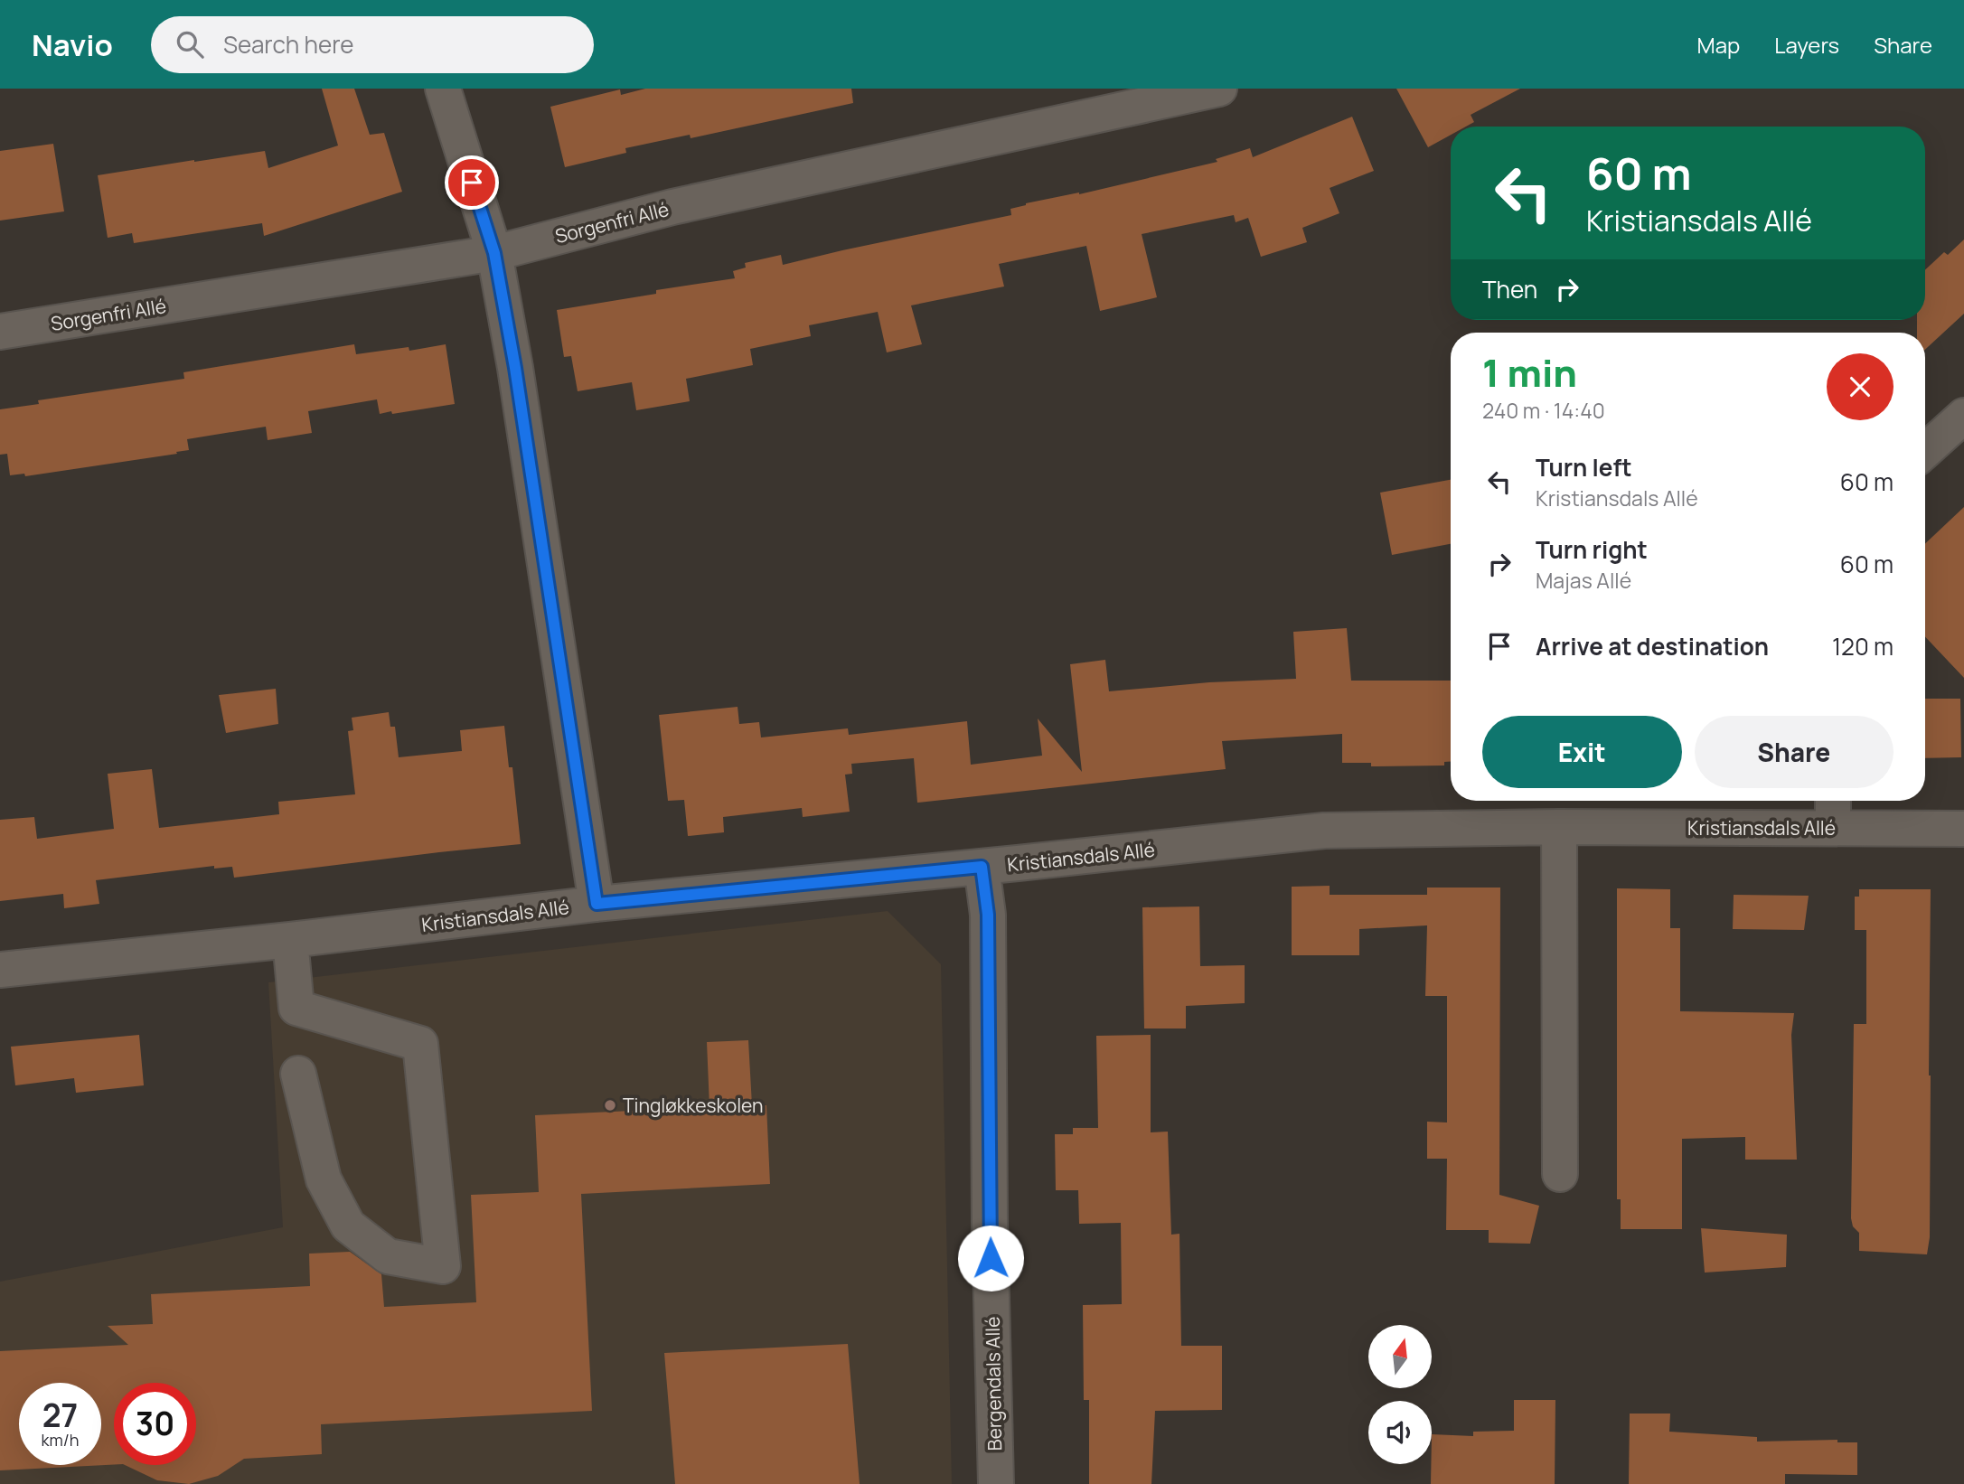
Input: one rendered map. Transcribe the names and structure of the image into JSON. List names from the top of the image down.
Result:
{
  "streets": {
    "street": ["Sorgenfri Allé", "Kristiansdals Allé", "Bergendals Allé"]
  },
  "crossings": [
    ["Kristiansdals Allé", "Bergendals Allé"]
  ],
  "places": ["Tingløkkeskolen"],
  "north": "top",
  "page": {
    "header": "Navio",
    "search": "Search here",
    "nav": ["Map", "Layers", "Share"],
    "turn": ["60 m", "Kristiansdals Allé"],
    "then": "Then",
    "heading": ["1 min", "240 m · 14:40"],
    "list": [
      {
        "name": "Turn left",
        "note": "Kristiansdals Allé",
        "value": "60 m"
      },
      {
        "name": "Turn right",
        "note": "Majas Allé",
        "value": "60 m"
      },
      {
        "name": "Arrive at destination",
        "value": "120 m"
      }
    ],
    "buttons": ["Exit", "Share"],
    "speed": "27 km/h",
    "limit": "30"
  }
}
